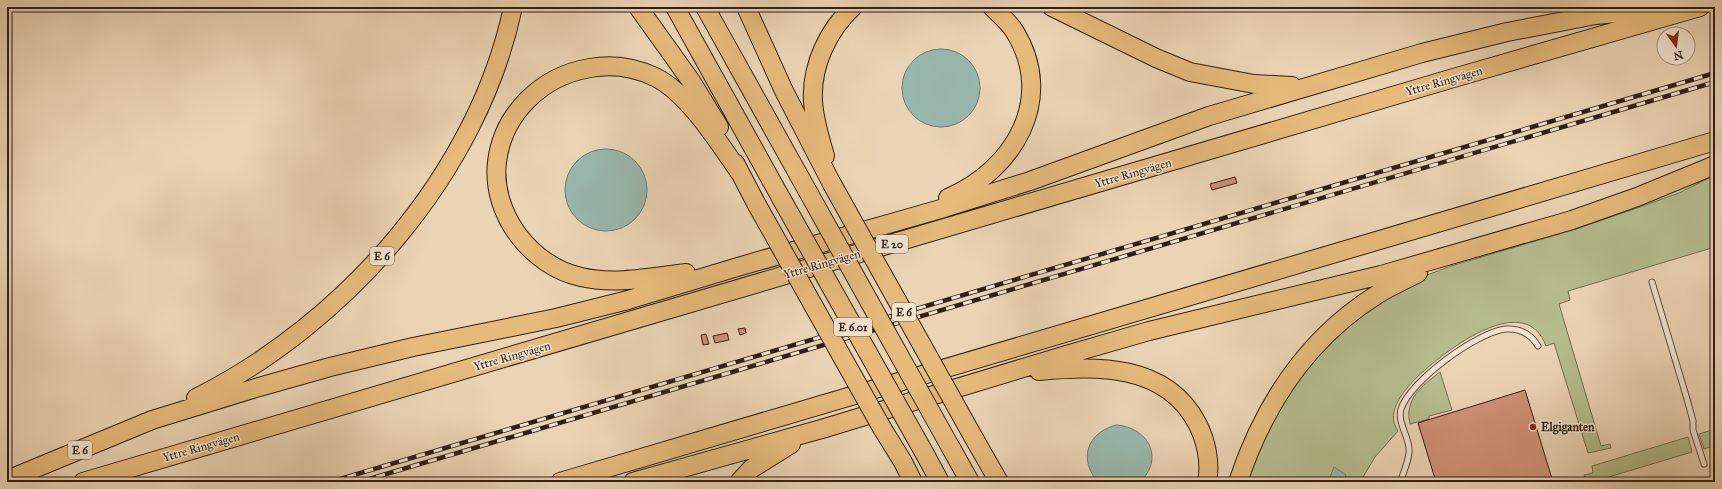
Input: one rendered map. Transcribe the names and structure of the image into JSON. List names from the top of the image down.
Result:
{
  "streets": {
    "highway": [
      "Yttre Ringvägen",
      "E 20",
      "E 6",
      "E 6.01"
    ]
  },
  "places": ["Elgiganten"],
  "north": "bottom"
}
